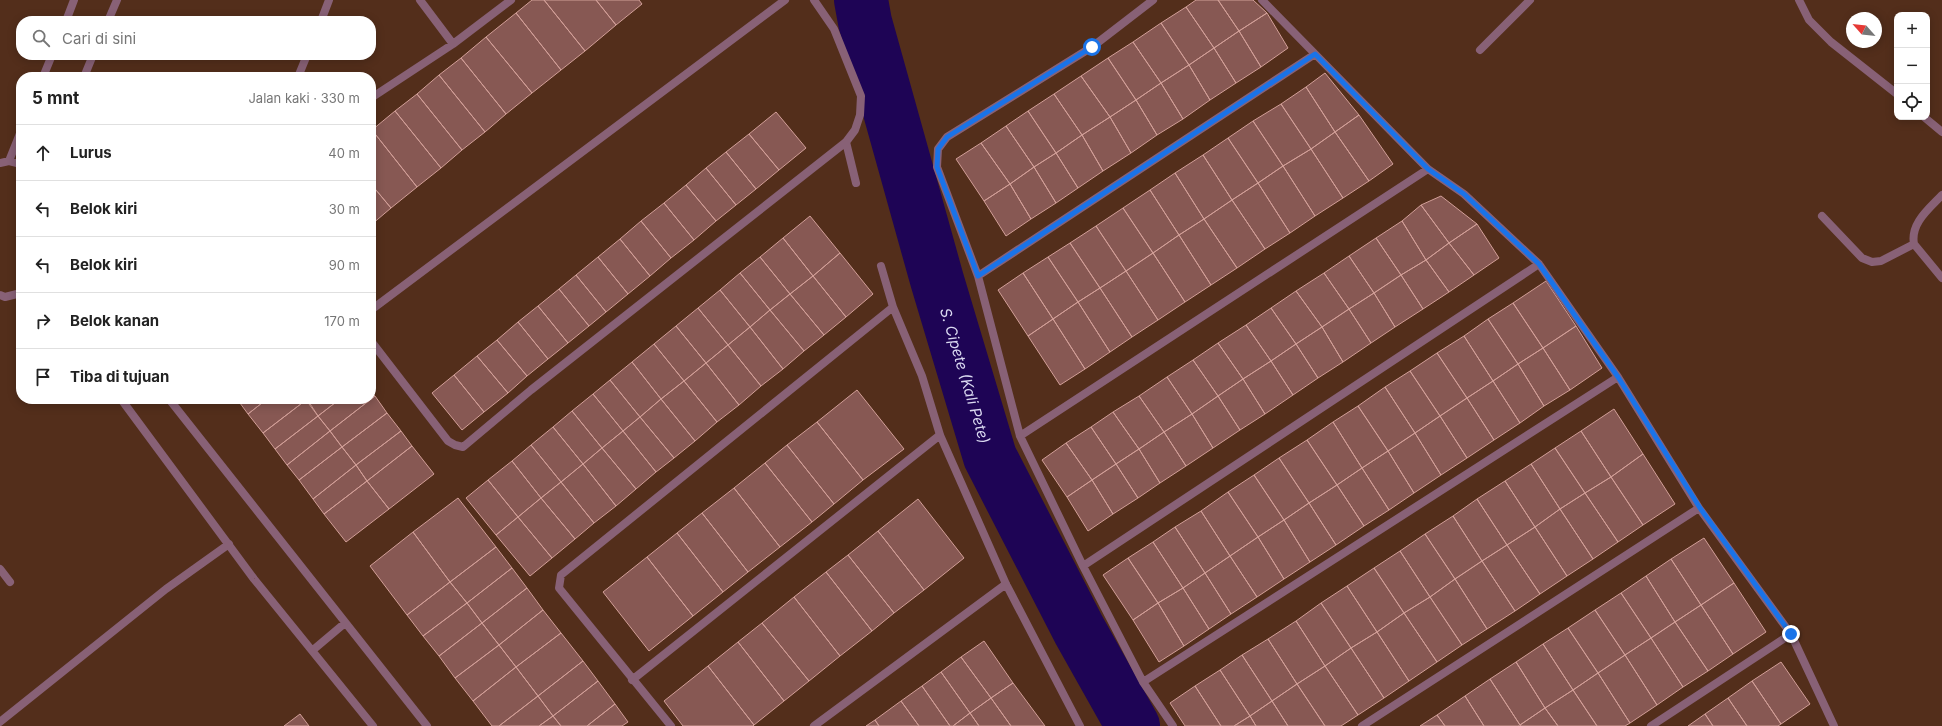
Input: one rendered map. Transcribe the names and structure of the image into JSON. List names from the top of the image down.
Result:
{
  "water": ["S. Cipete (Kali Pete)"],
  "north": "top left",
  "page": {
    "map_buttons": ["+", "−"],
    "search": "Cari di sini",
    "heading": ["5 mnt", "Jalan kaki · 330 m"],
    "list": [
      ["Lurus", "40 m"],
      ["Belok kiri", "30 m"],
      ["Belok kiri", "90 m"],
      ["Belok kanan", "170 m"],
      "Tiba di tujuan"
    ]
  }
}
